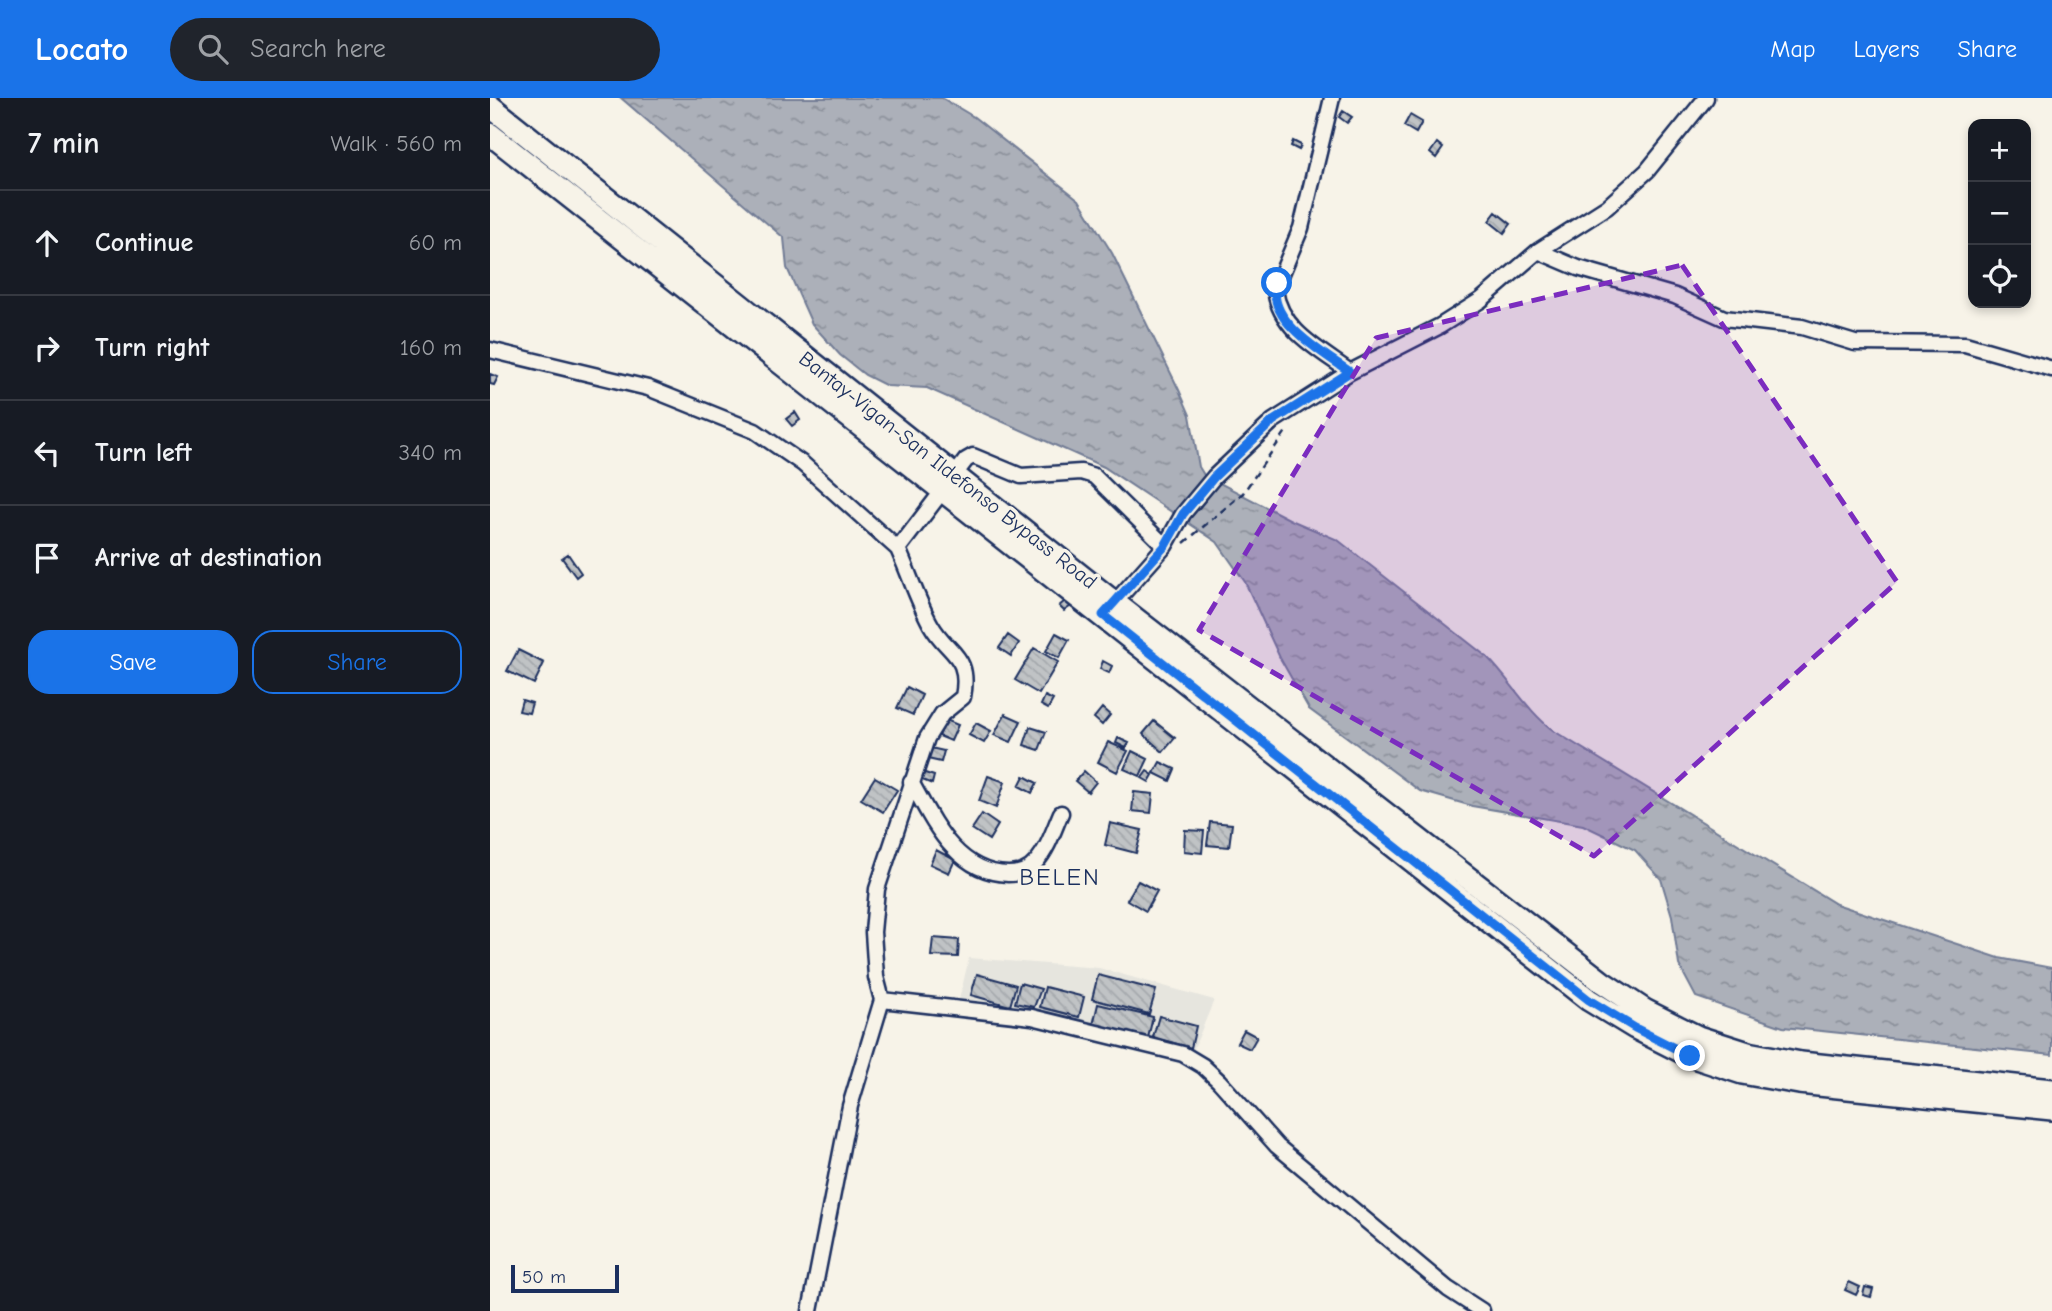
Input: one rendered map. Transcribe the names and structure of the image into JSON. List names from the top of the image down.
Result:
{
  "streets": {
    "main road": ["Bantay-Vigan-San Ildefonso Bypass Road"]
  },
  "districts": ["BELEN"],
  "scale_bar": "50 m",
  "page": {
    "header": "Locato",
    "search": "Search here",
    "nav": ["Map", "Layers", "Share"],
    "heading": ["7 min", "Walk · 560 m"],
    "map_buttons": ["+", "−"],
    "list": [
      ["Continue", "60 m"],
      ["Turn right", "160 m"],
      ["Turn left", "340 m"],
      "Arrive at destination"
    ],
    "buttons": ["Save", "Share"],
    "scale": "50 m"
  }
}
